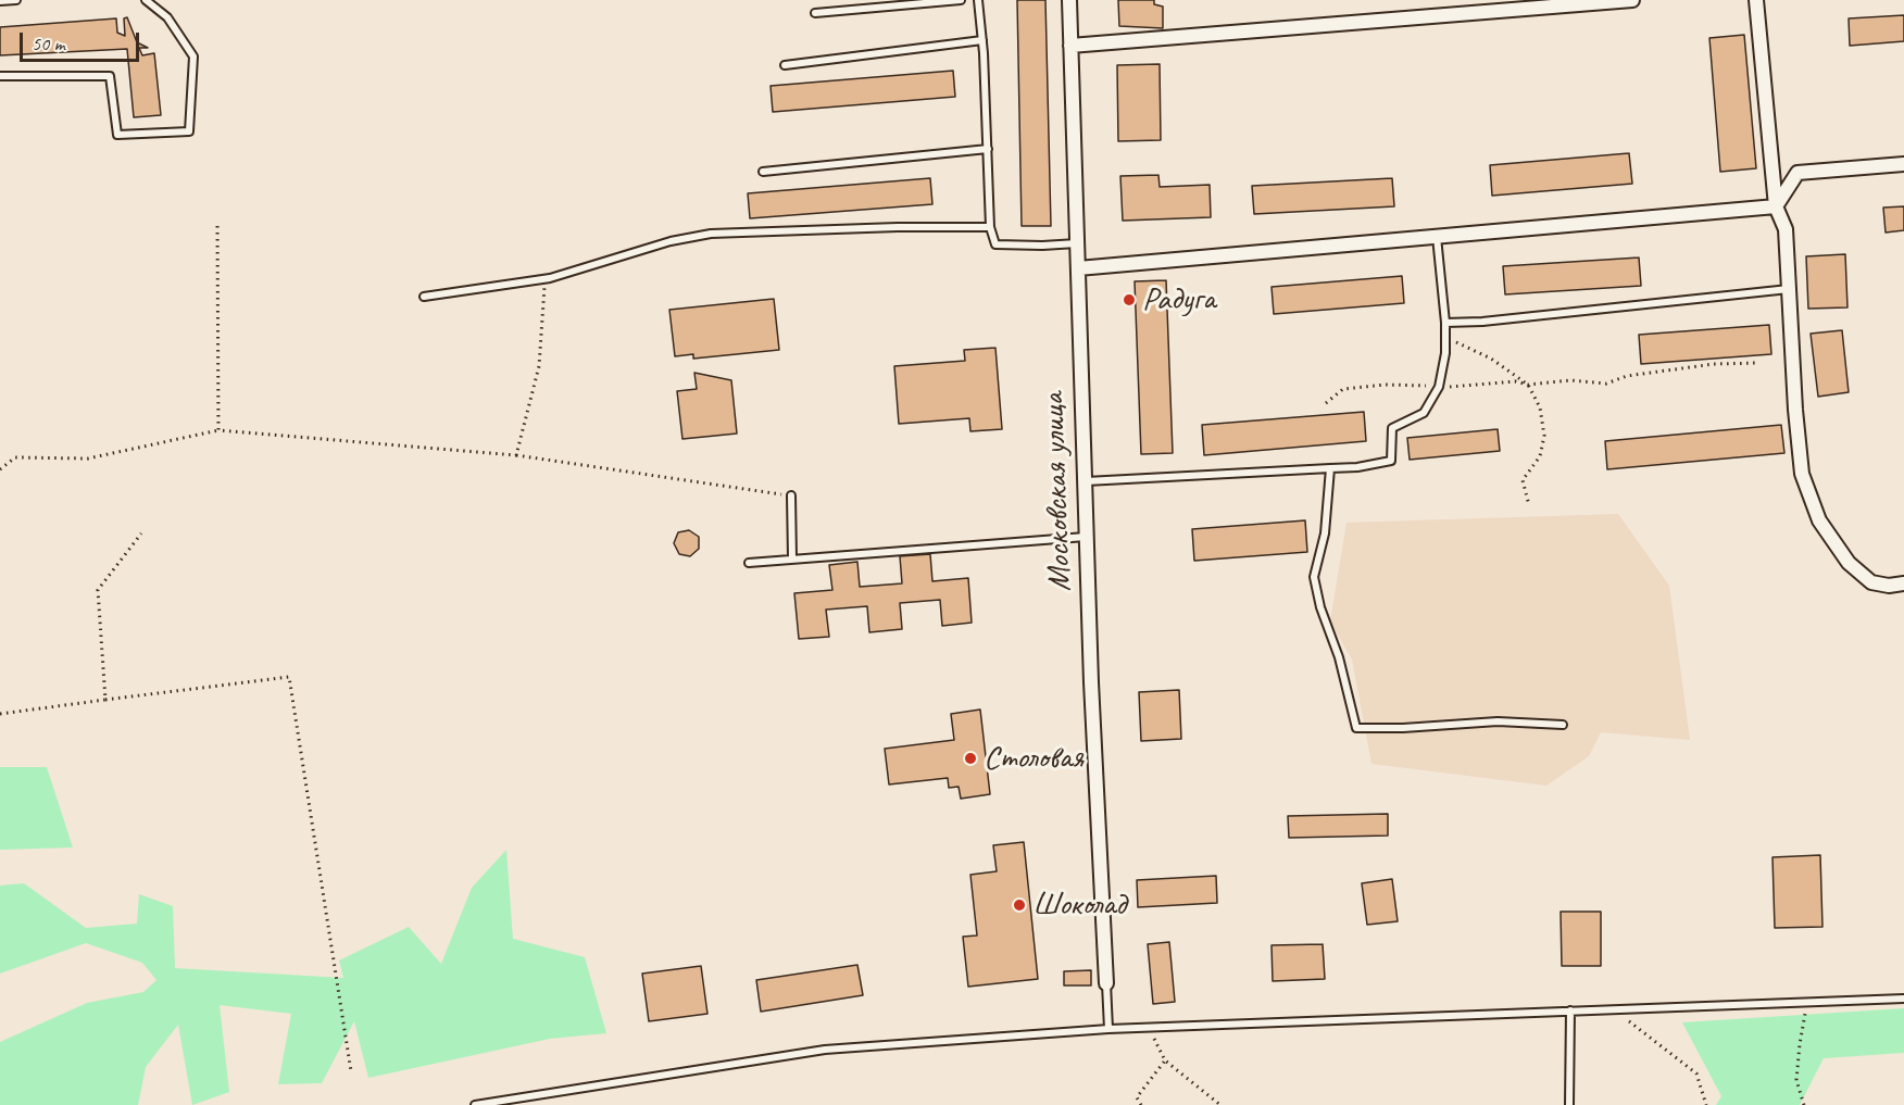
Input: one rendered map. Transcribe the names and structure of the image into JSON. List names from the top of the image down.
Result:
{
  "streets": {
    "street": ["Московская улица"]
  },
  "places": ["Радуга", "Столовая", "Шоколад"],
  "scale_bar": "50 m"
}
